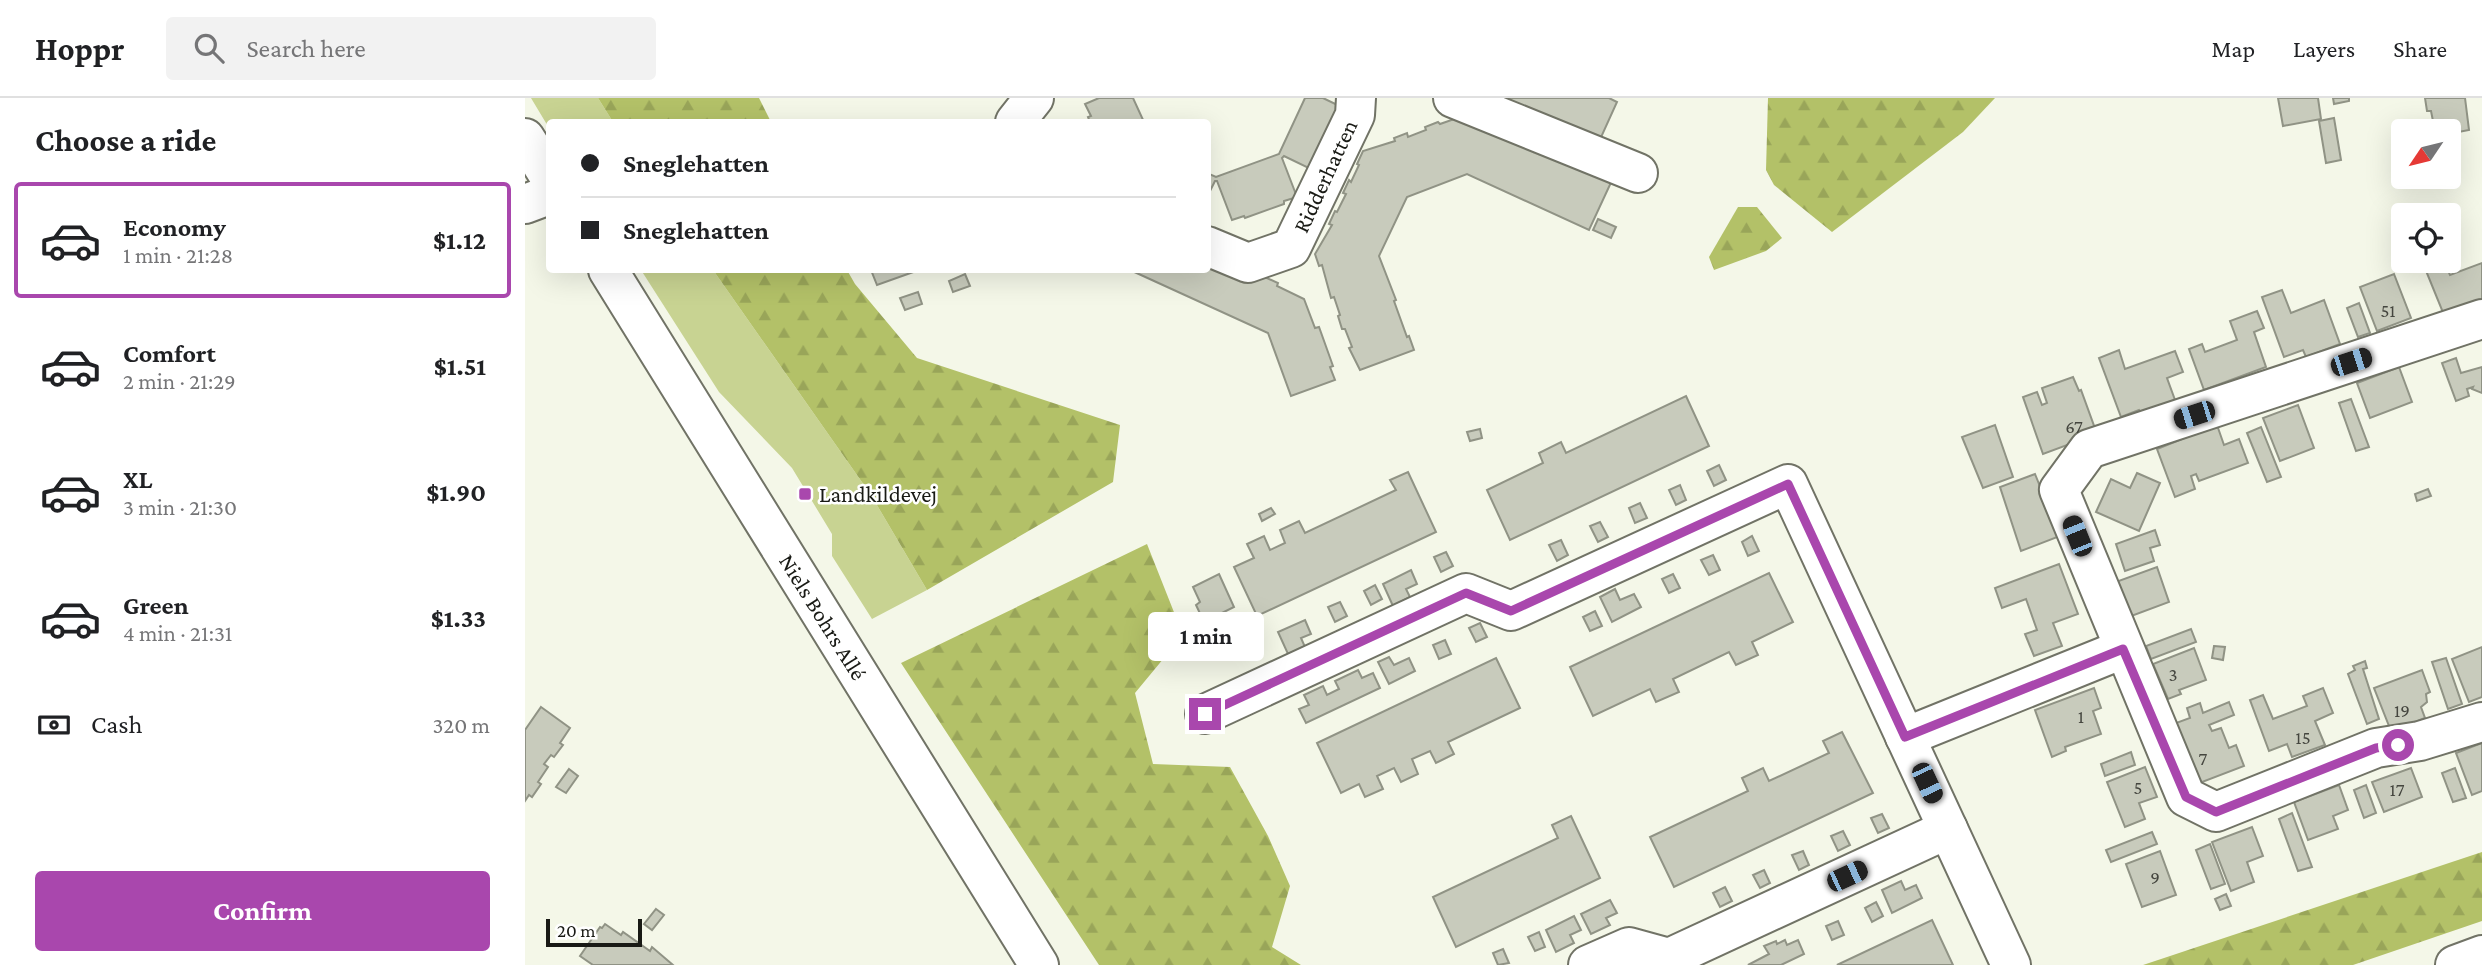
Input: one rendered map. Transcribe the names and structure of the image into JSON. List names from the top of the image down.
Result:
{
  "streets": {
    "street": ["Ridderhatten", "Niels Bohrs Allé"]
  },
  "places": {
    "transit": ["Landkildevej"]
  },
  "house_numbers": [
    "51",
    "67",
    "3",
    "19",
    "1",
    "15",
    "7",
    "5",
    "17",
    "9"
  ],
  "scale_bar": "20 m",
  "north": "bottom left",
  "page": {
    "header": "Hoppr",
    "search": "Search here",
    "nav": ["Map", "Layers", "Share"],
    "heading": "Choose a ride",
    "banner": ["Sneglehatten", "Sneglehatten"],
    "list": [
      {
        "name": "Economy",
        "note": "1 min · 21:28",
        "value": "$1.12"
      },
      {
        "name": "Comfort",
        "note": "2 min · 21:29",
        "value": "$1.51"
      },
      {
        "name": "XL",
        "note": "3 min · 21:30",
        "value": "$1.90"
      },
      {
        "name": "Green",
        "note": "4 min · 21:31",
        "value": "$1.33"
      }
    ],
    "bubble": "1 min",
    "pay": ["Cash", "320 m"],
    "buttons": "Confirm",
    "scale": "20 m"
  }
}
